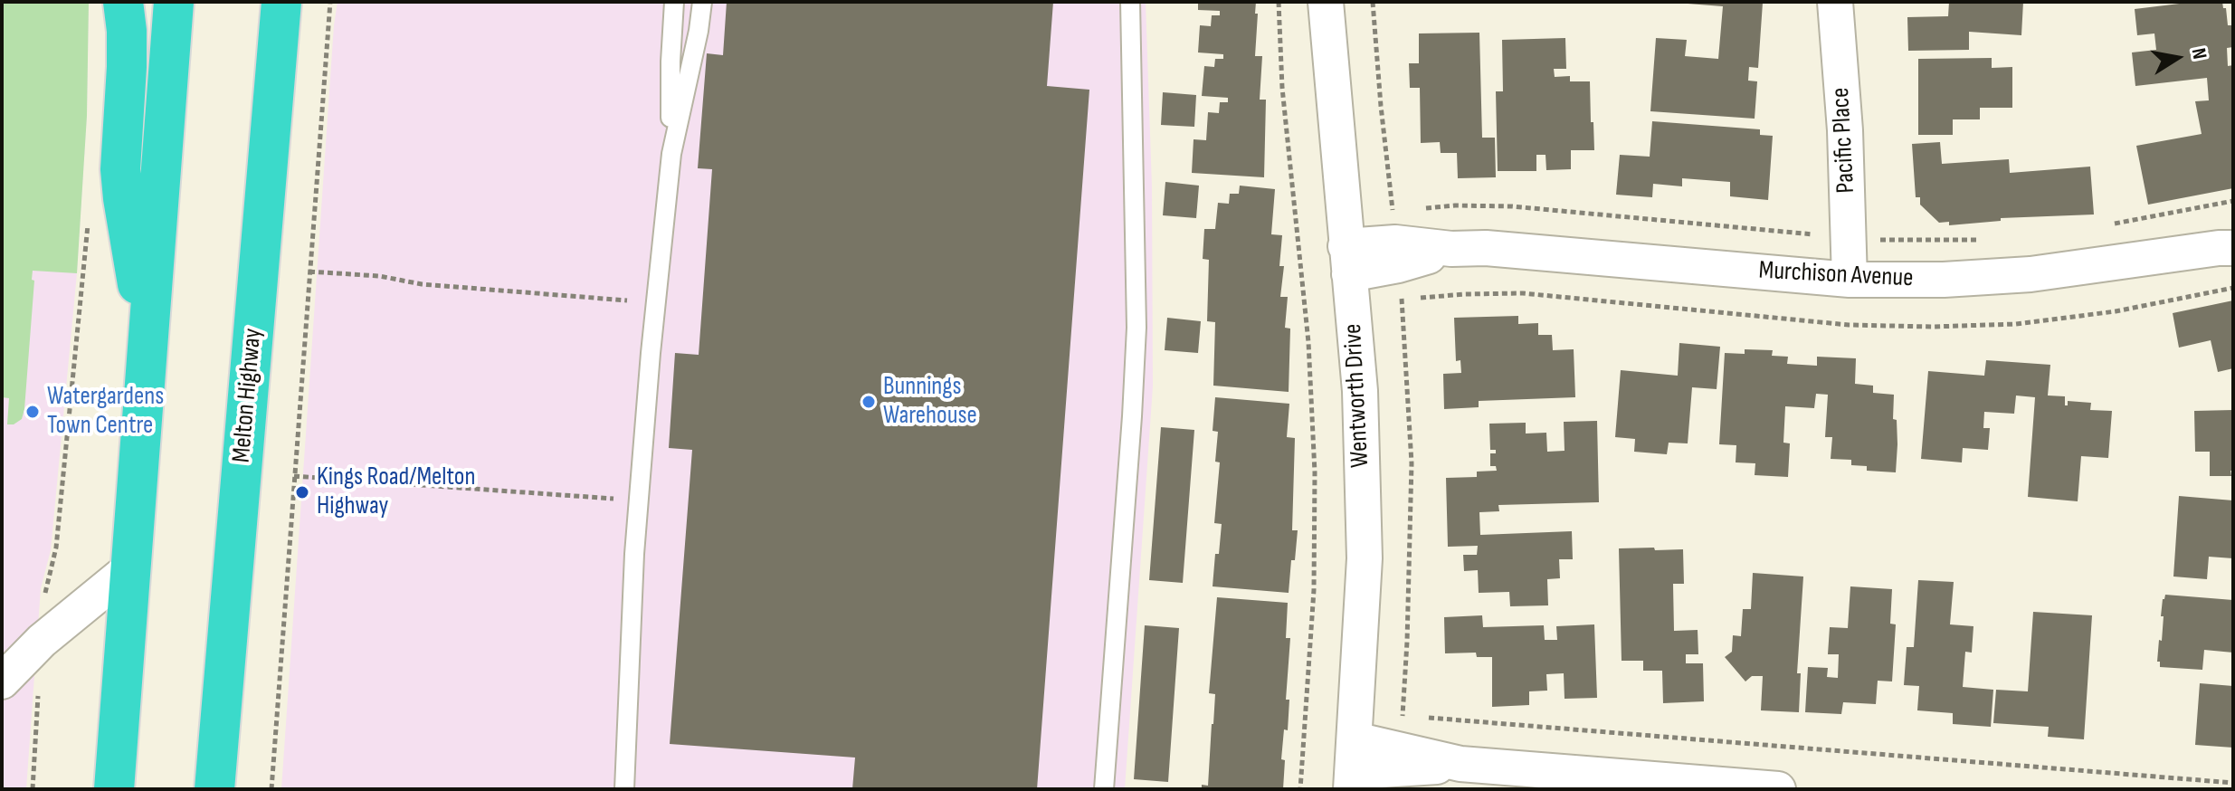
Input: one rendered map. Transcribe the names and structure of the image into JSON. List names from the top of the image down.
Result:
{
  "streets": {
    "highway": ["Melton Highway"],
    "street": ["Pacific Place", "Murchison Avenue", "Wentworth Drive"]
  },
  "crossings": [
    ["Pacific Place", "Murchison Avenue"],
    ["Murchison Avenue", "Wentworth Drive"]
  ],
  "places": ["Bunnings Warehouse", "Watergardens Town Centre", "Kings Road/Melton Highway"],
  "north": "right"
}
